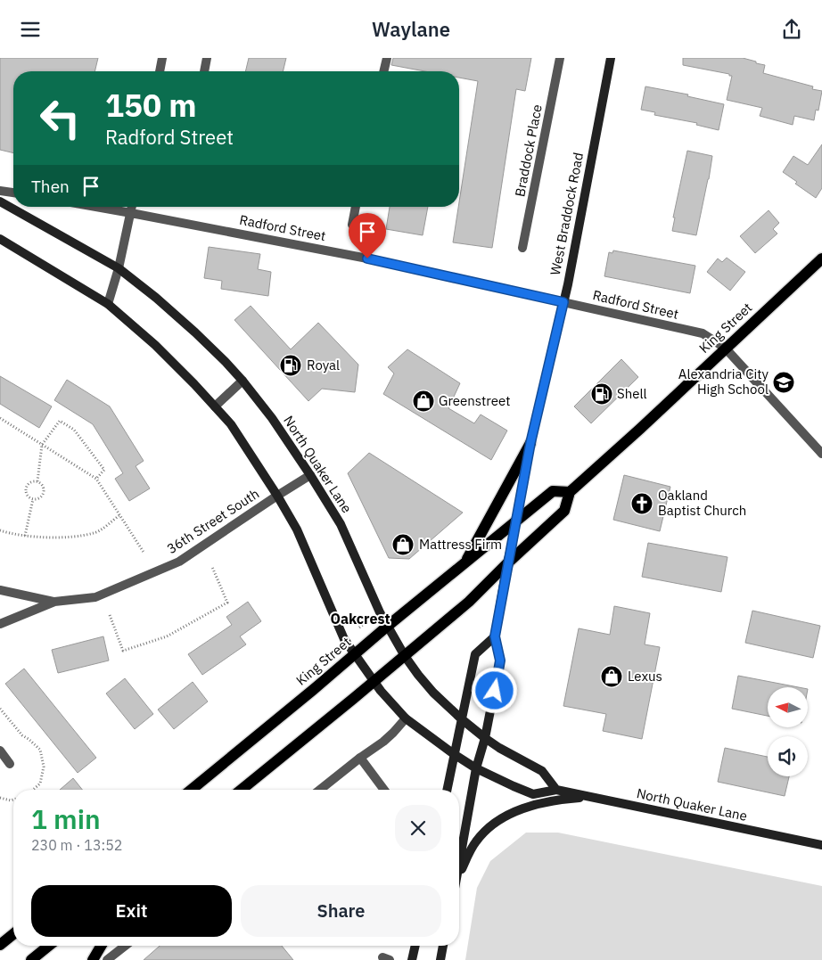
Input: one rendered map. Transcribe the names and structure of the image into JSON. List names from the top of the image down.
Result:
{
  "streets": {
    "main road": ["West Braddock Road", "King Street", "North Quaker Lane"],
    "street": ["Braddock Place", "Radford Street", "36th Street South"]
  },
  "crossings": [
    ["West Braddock Road", "Radford Street"],
    ["West Braddock Road", "King Street"],
    ["West Braddock Road", "North Quaker Lane"],
    ["Radford Street", "King Street"],
    ["King Street", "North Quaker Lane"],
    ["North Quaker Lane", "36th Street South"]
  ],
  "districts": ["Oakcrest"],
  "places": {
    "fuel station": ["Royal", "Shell"],
    "school or university": ["Alexandria City High School"],
    "shop": ["Greenstreet", "Mattress Firm", "Lexus"],
    "church": ["Oakland Baptist Church"]
  },
  "north": "left",
  "page": {
    "header": "Waylane",
    "turn": ["150 m", "Radford Street"],
    "then": "Then",
    "heading": ["1 min", "230 m · 13:52"],
    "buttons": ["Exit", "Share"]
  }
}
